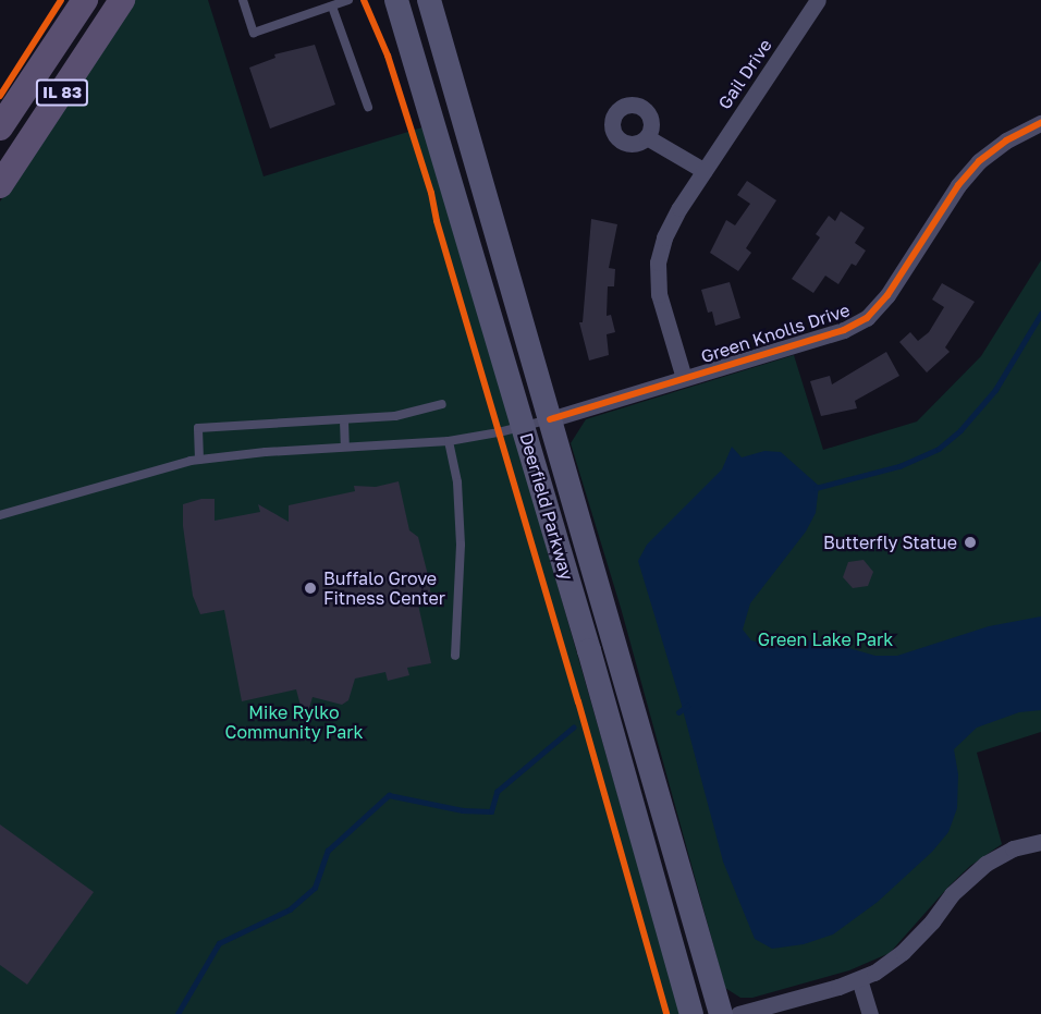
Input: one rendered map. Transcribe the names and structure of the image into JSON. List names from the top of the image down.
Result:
{
  "streets": {
    "main road": ["IL 83", "Deerfield Parkway"],
    "street": ["Gail Drive", "Green Knolls Drive"]
  },
  "crossings": [
    ["Gail Drive", "Green Knolls Drive"],
    ["Green Knolls Drive", "Deerfield Parkway"]
  ],
  "parks": ["Green Lake Park", "Mike Rylko Community Park"],
  "places": ["Butterfly Statue", "Buffalo Grove Fitness Center"]
}
